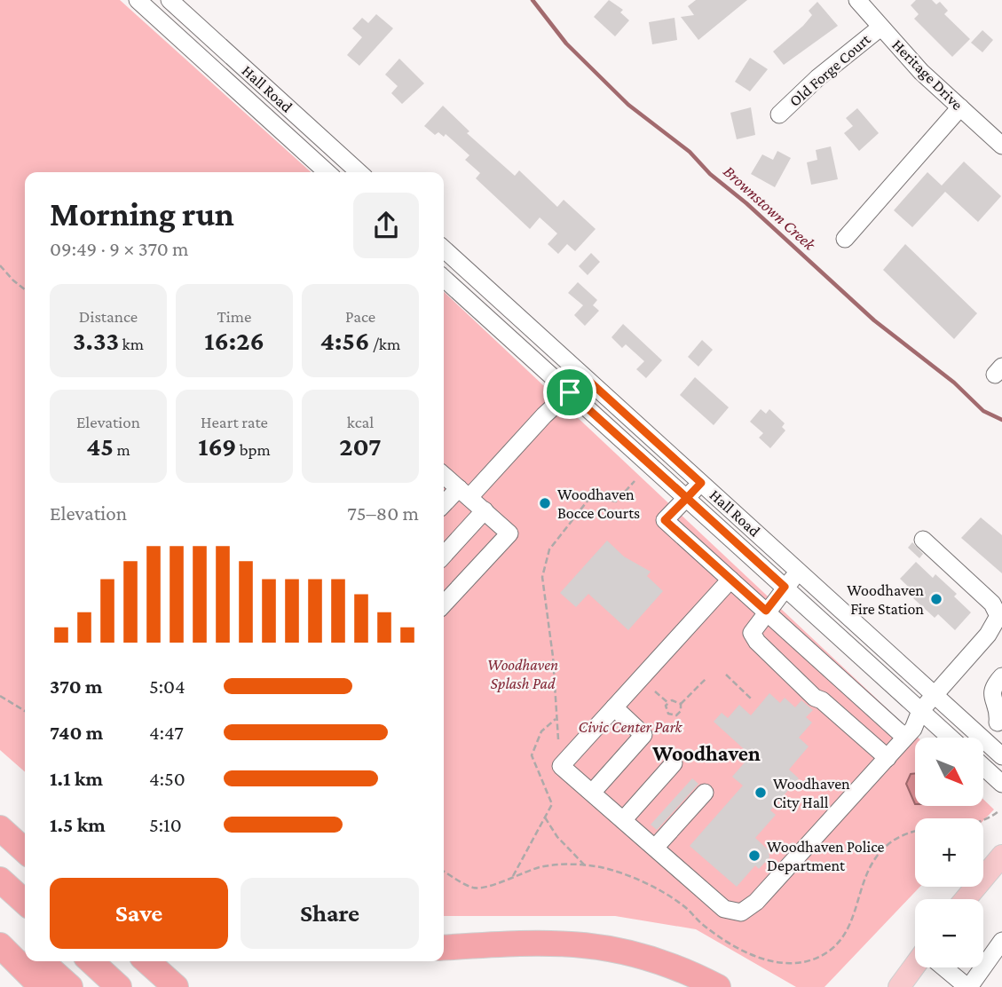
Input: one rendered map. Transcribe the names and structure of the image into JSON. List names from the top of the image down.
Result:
{
  "streets": {
    "street": ["Old Forge Court", "Heritage Drive", "Hall Road"]
  },
  "crossings": [
    ["Old Forge Court", "Heritage Drive"]
  ],
  "districts": ["Woodhaven"],
  "water": ["Brownstown Creek"],
  "parks": ["Woodhaven Splash Pad", "Civic Center Park"],
  "places": [
    "Woodhaven Bocce Courts",
    "Woodhaven Fire Station",
    "Woodhaven City Hall",
    "Woodhaven Police Department"
  ],
  "north": "bottom right",
  "page": {
    "heading": ["Morning run", "09:49 · 9 × 370 m"],
    "stats": [
      ["Distance", "3.33 km"],
      ["Time", "16:26"],
      ["Pace", "4:56 /km"],
      ["Elevation", "45 m"],
      ["Heart rate", "169 bpm"],
      ["kcal", "207"]
    ],
    "chart": ["Elevation", "75–80 m"],
    "list": [
      {
        "name": "370 m",
        "note": "5:04"
      },
      {
        "name": "740 m",
        "note": "4:47"
      },
      {
        "name": "1.1 km",
        "note": "4:50"
      },
      {
        "name": "1.5 km",
        "note": "5:10"
      }
    ],
    "map_buttons": ["+", "−"],
    "buttons": ["Save", "Share"]
  }
}
